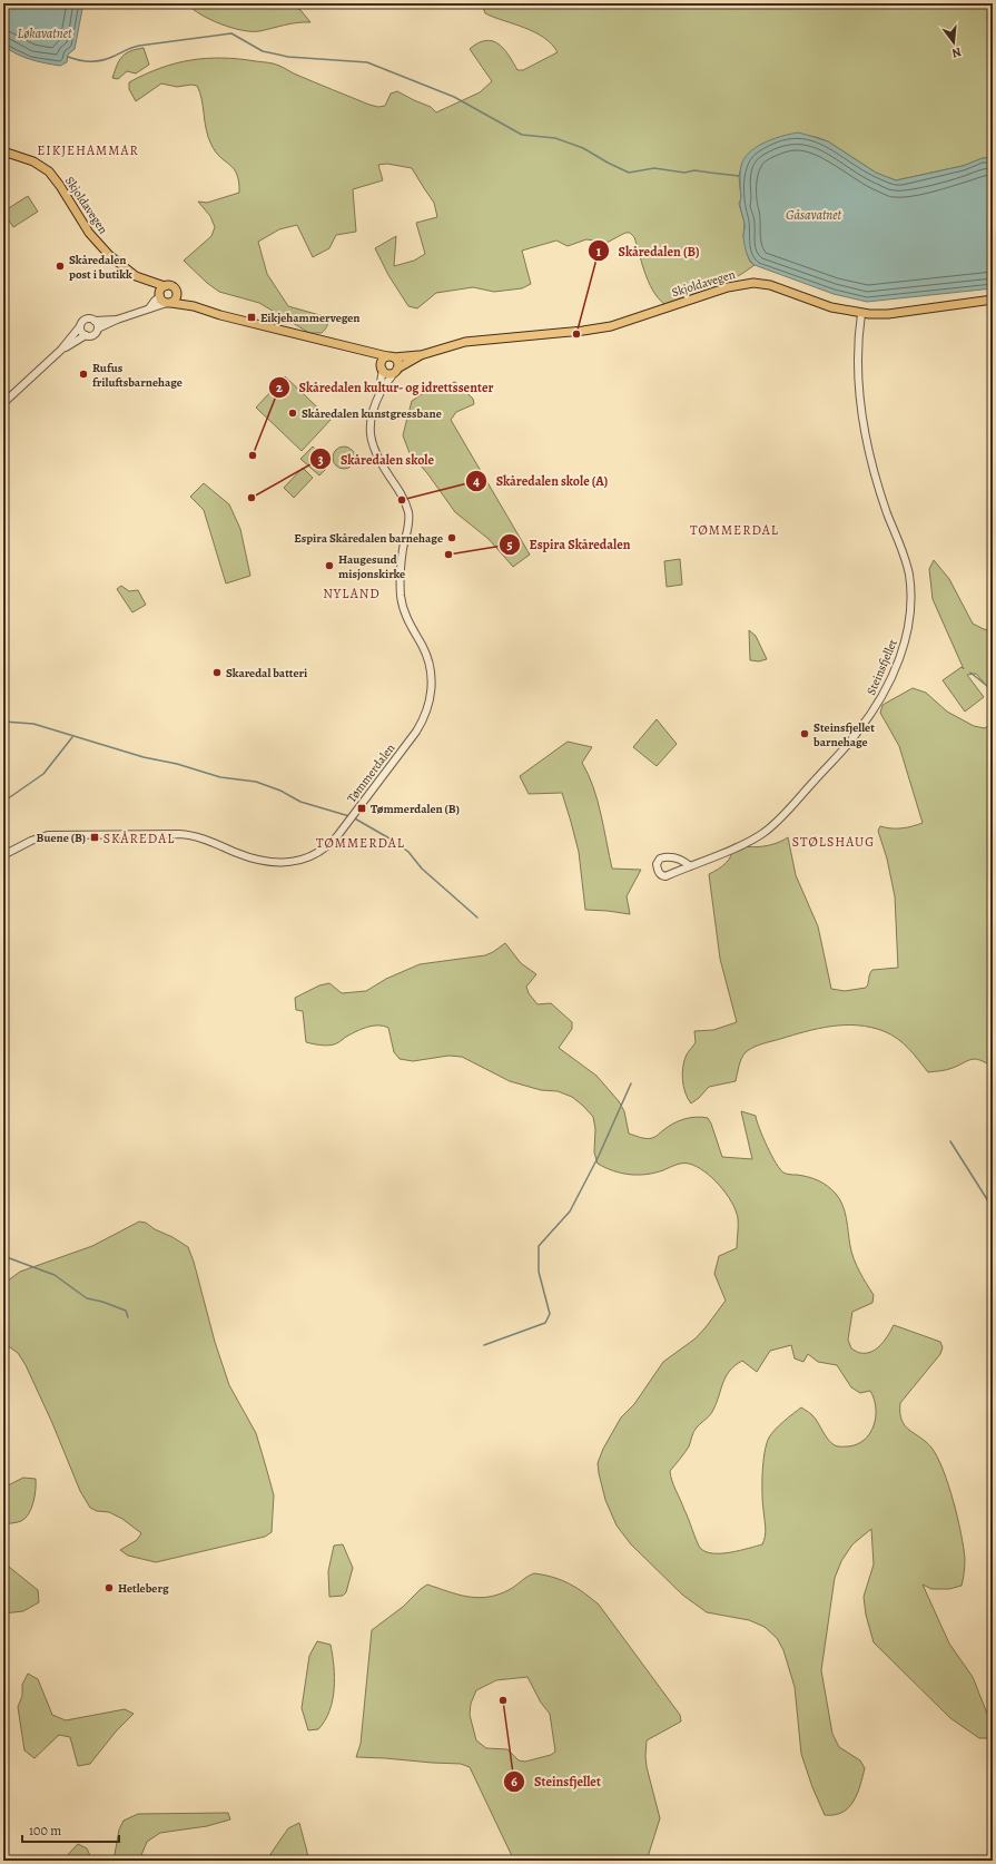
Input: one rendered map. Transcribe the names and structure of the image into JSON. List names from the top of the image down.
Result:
{
  "streets": {
    "main road": ["Skjoldavegen"],
    "street": ["Steinsfjellet", "Tømmerdalen"]
  },
  "crossings": [
    ["Skjoldavegen", "Steinsfjellet"],
    ["Skjoldavegen", "Tømmerdalen"]
  ],
  "districts": [
    "EIKJEHAMMAR",
    "TØMMERDAL",
    "NYLAND",
    "SKÅREDAL",
    "STØLSHAUG",
    "TØMMERDAL"
  ],
  "water": ["Løkavatnet", "Gåsavatnet"],
  "places": {
    "other": [
      "Skåredalen post i butikk",
      "Skåredalen (B)",
      "Rufus friluftsbarnehage",
      "Skåredalen kunstgressbane",
      "Skåredalen kultur- og idrettssenter",
      "Skåredalen skole",
      "Skåredalen skole (A)",
      "Espira Skåredalen barnehage",
      "Espira Skåredalen",
      "Haugesund misjonskirke",
      "Skaredal batteri",
      "Steinsfjellet barnehage",
      "Hetleberg",
      "Steinsfjellet"
    ],
    "transit": ["Eikjehammervegen", "Tømmerdalen (B)", "Buene (B)"]
  },
  "scale_bar": "100 m",
  "north": "bottom"
}
